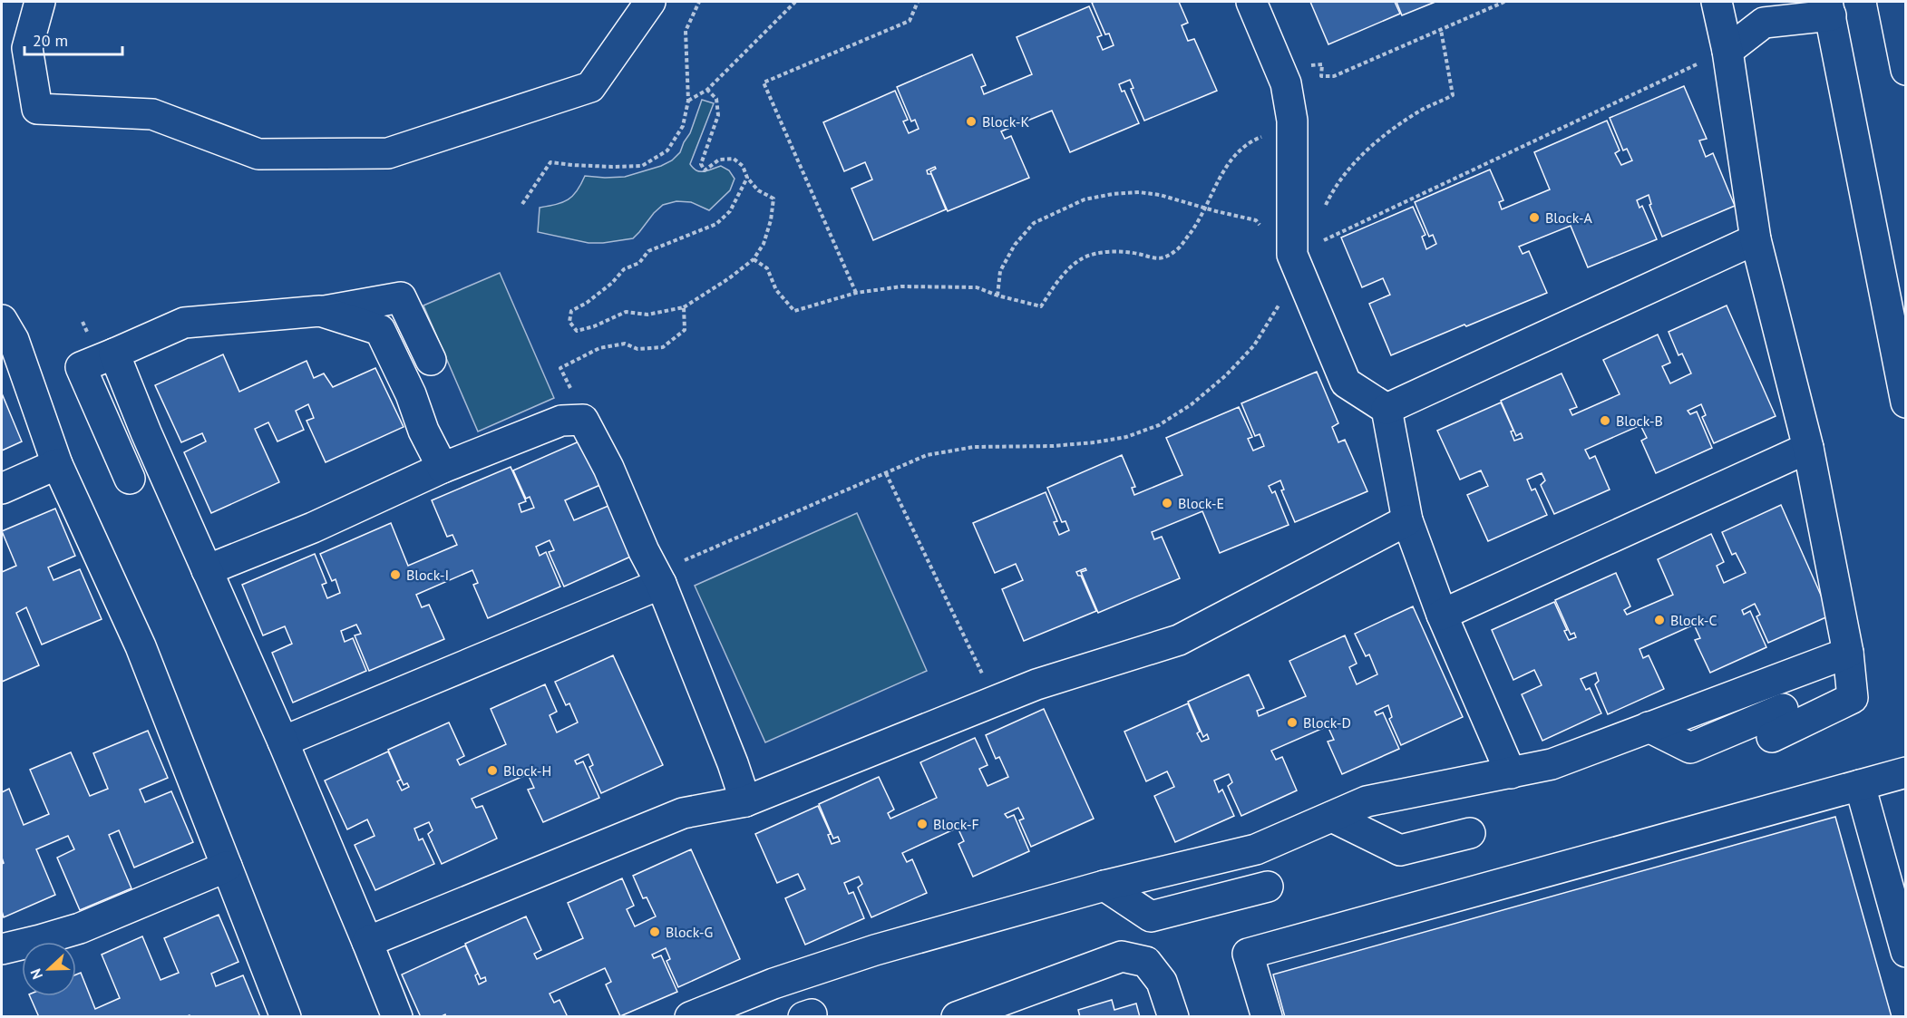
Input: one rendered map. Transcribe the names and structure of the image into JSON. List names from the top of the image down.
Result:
{
  "places": [
    "Block-K",
    "Block-A",
    "Block-B",
    "Block-E",
    "Block-I",
    "Block-C",
    "Block-D",
    "Block-H",
    "Block-F",
    "Block-G"
  ],
  "scale_bar": "20 m",
  "north": "left"
}
